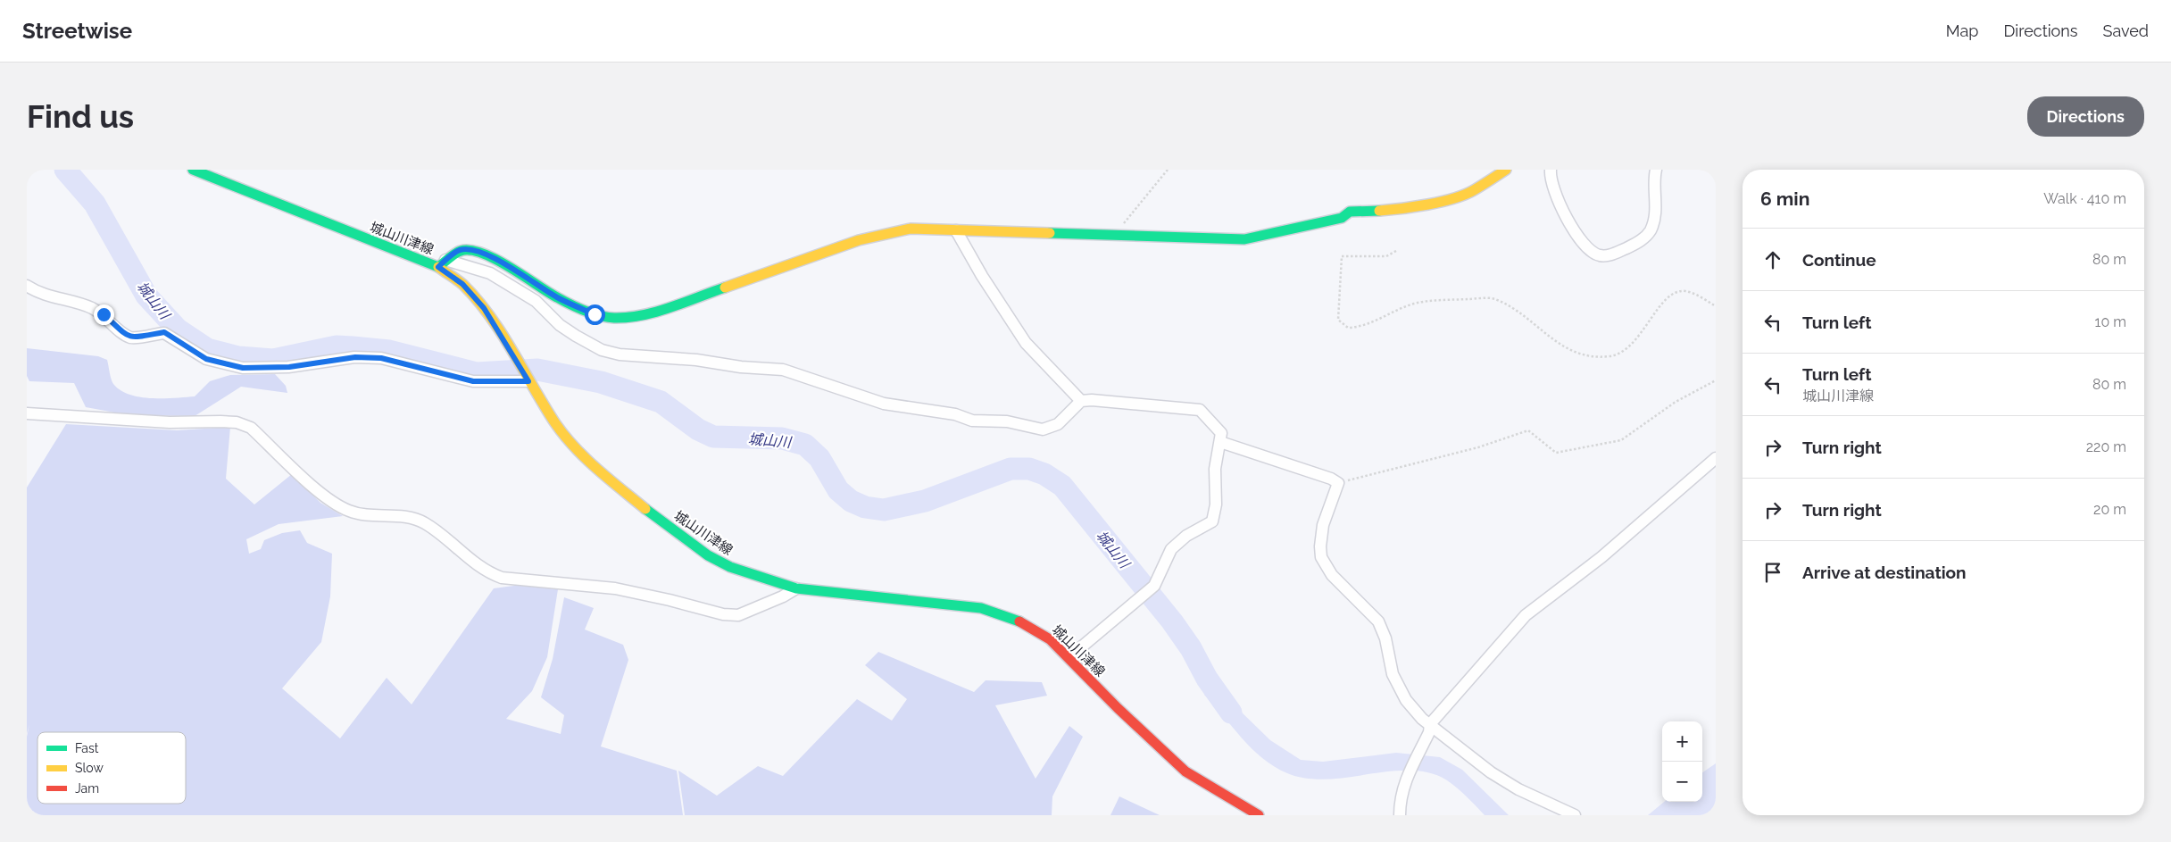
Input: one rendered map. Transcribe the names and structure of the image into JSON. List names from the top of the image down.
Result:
{
  "streets": {
    "main road": ["城山川津線"]
  },
  "water": ["城山川"],
  "legend": ["Fast", "Slow", "Jam"],
  "page": {
    "header": "Streetwise",
    "nav": ["Map", "Directions", "Saved"],
    "buttons": "Directions",
    "title": "Find us",
    "heading": ["6 min", "Walk · 410 m"],
    "list": [
      ["Continue", "80 m"],
      ["Turn left", "10 m"],
      ["Turn left", "城山川津線", "80 m"],
      ["Turn right", "220 m"],
      ["Turn right", "20 m"],
      "Arrive at destination"
    ],
    "map_buttons": ["+", "−"]
  }
}
